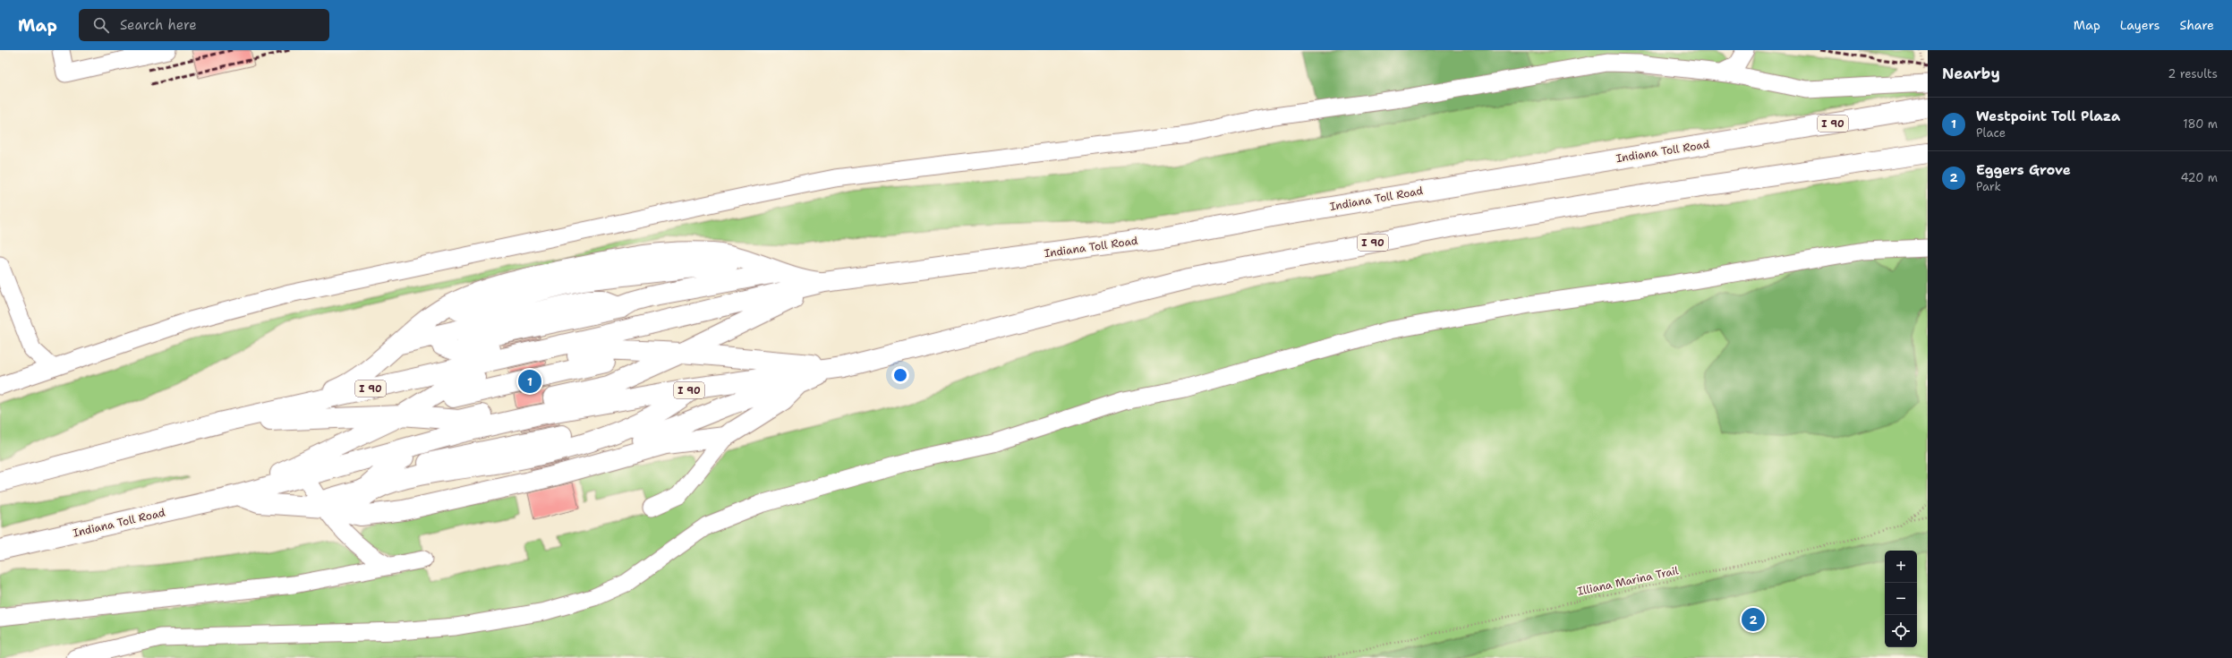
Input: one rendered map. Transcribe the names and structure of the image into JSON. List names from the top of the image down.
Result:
{
  "streets": {
    "highway": ["I 90", "Indiana Toll Road"],
    "path": ["Illiana Marina Trail"]
  },
  "crossings": [
    ["I 90", "Indiana Toll Road"]
  ],
  "page": {
    "header": "Map",
    "search": "Search here",
    "nav": ["Map", "Layers", "Share"],
    "heading": ["Nearby", "2 results"],
    "list": [
      {
        "mark": "1",
        "name": "Westpoint Toll Plaza",
        "note": "Place",
        "value": "180 m"
      },
      {
        "mark": "2",
        "name": "Eggers Grove",
        "note": "Park",
        "value": "420 m"
      }
    ],
    "pins": ["1", "2"],
    "map_buttons": ["+", "−"]
  }
}
